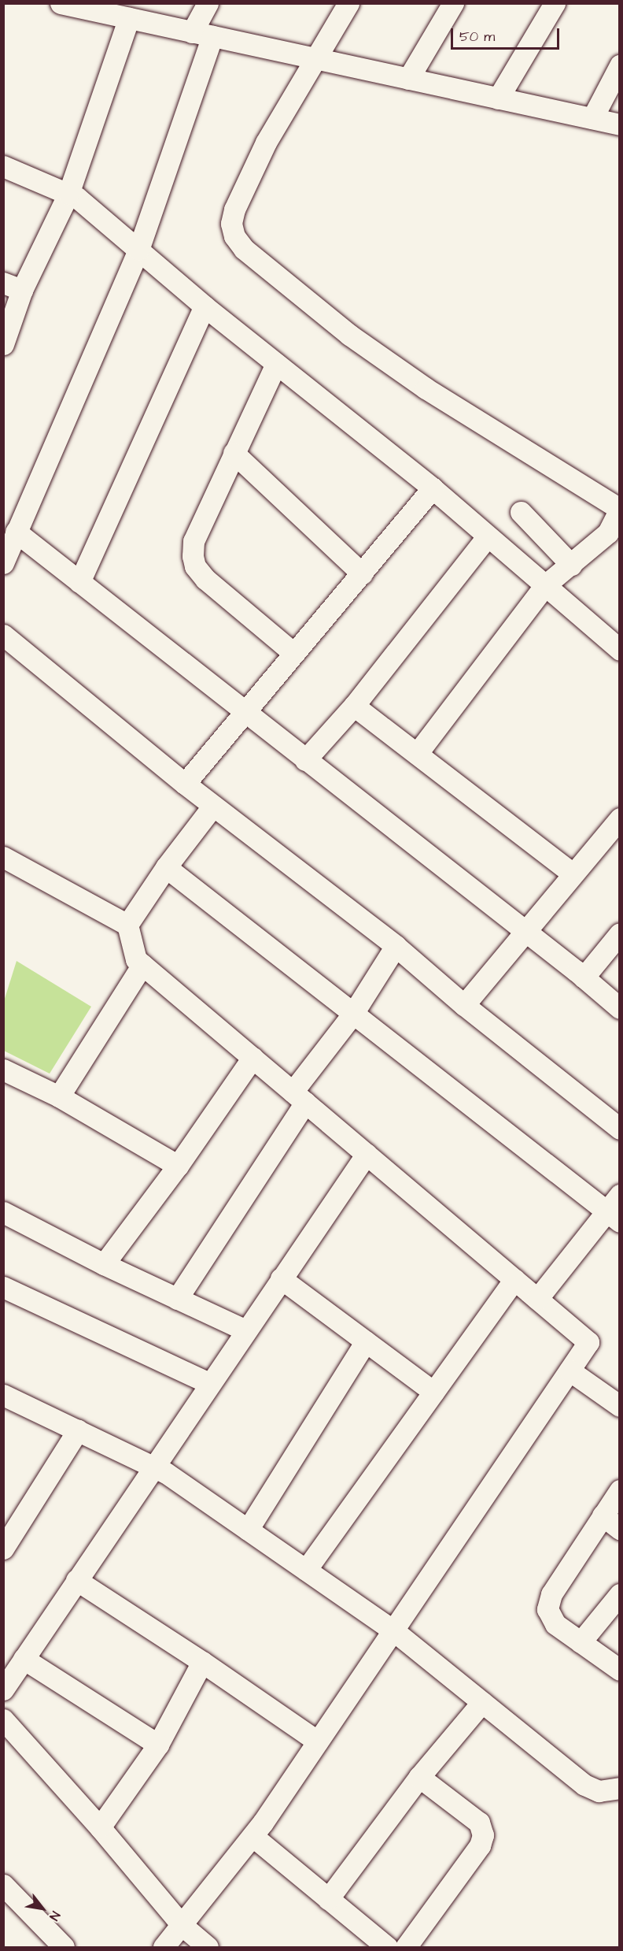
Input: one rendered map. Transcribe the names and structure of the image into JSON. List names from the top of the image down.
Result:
{
  "scale_bar": "50 m",
  "north": "bottom right"
}
